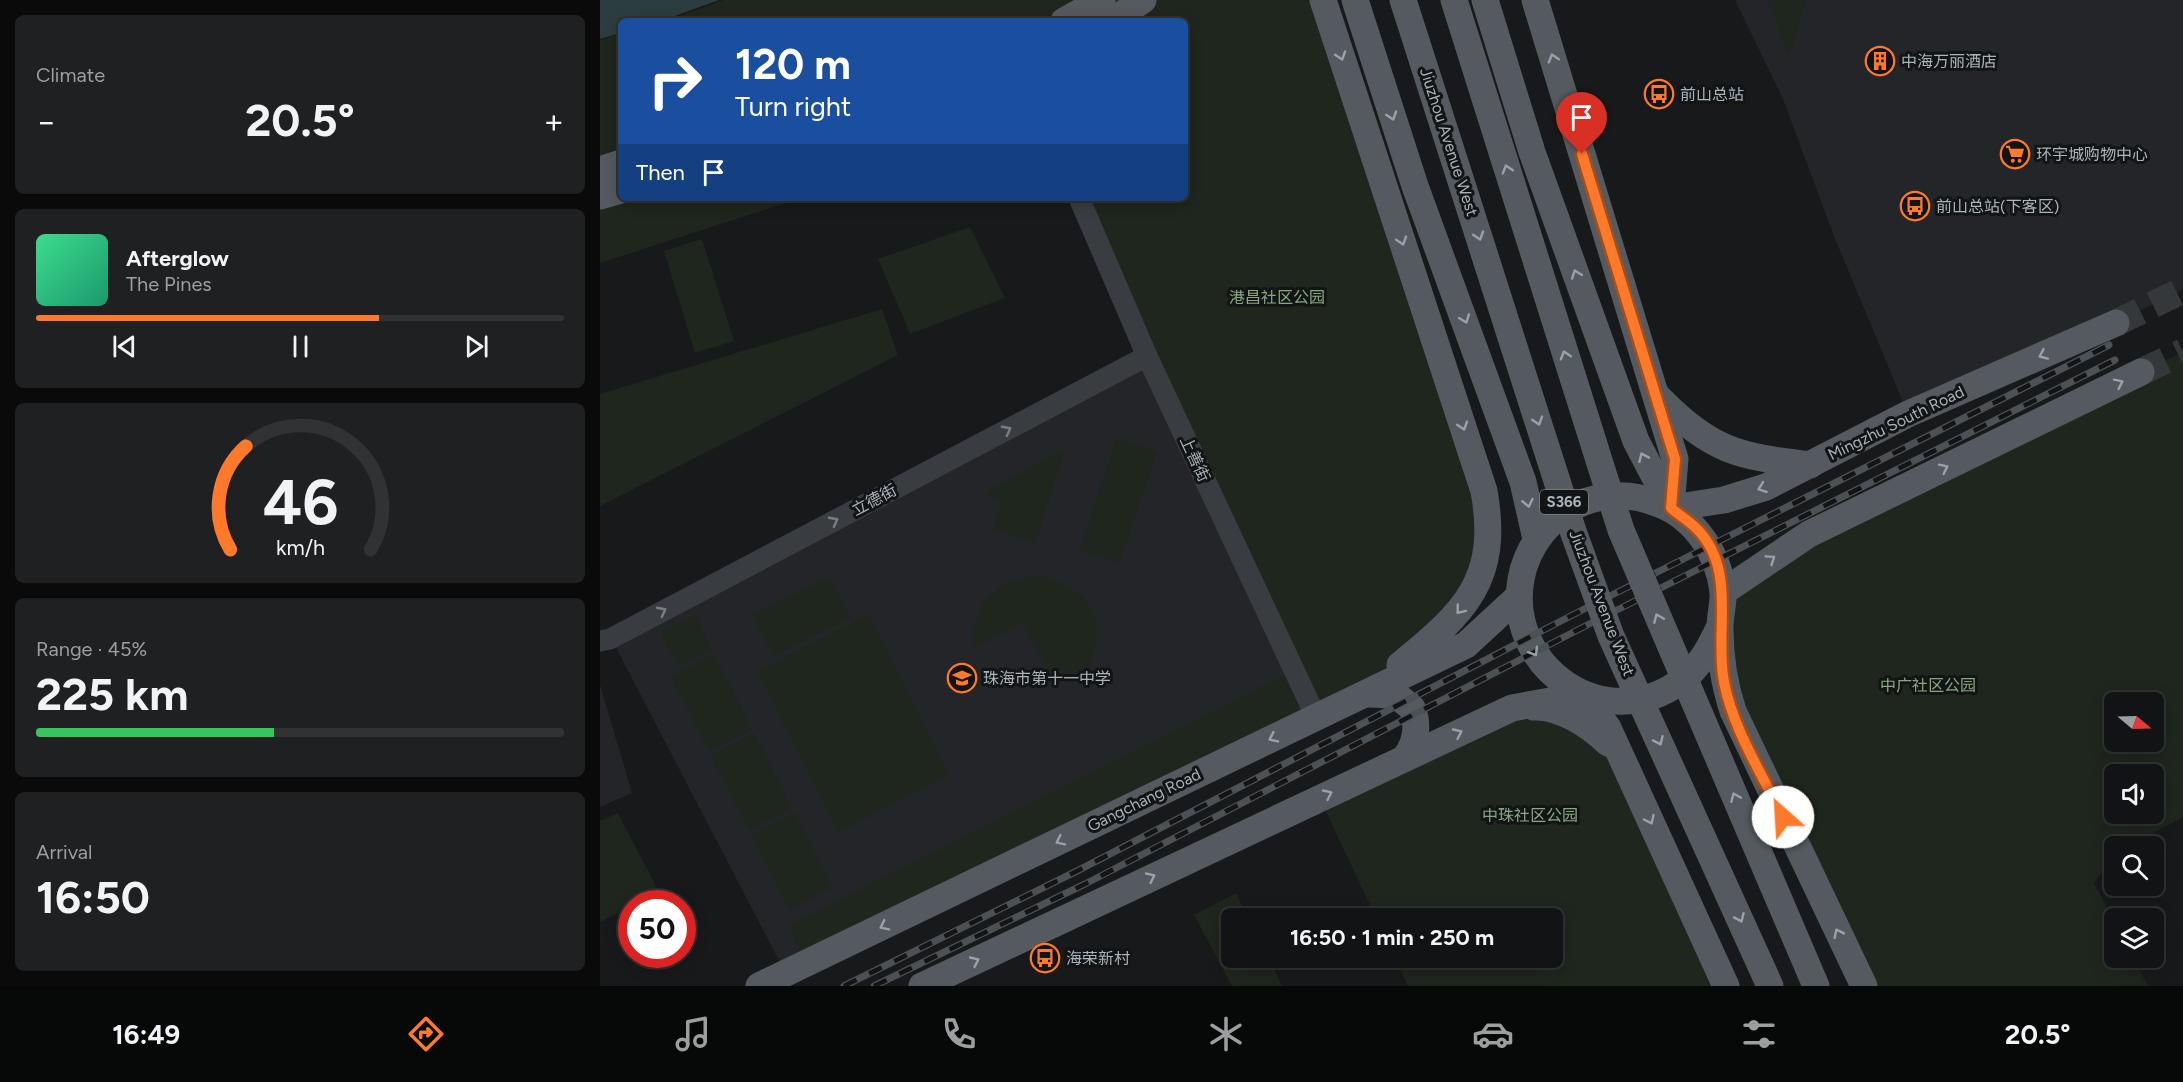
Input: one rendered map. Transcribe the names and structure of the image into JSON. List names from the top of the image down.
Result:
{
  "streets": {
    "main road": [
      "Jiuzhou Avenue West",
      "Mingzhu South Road",
      "S366",
      "Gangchang Road"
    ],
    "street": ["上善街", "立德街"]
  },
  "crossings": [
    ["Mingzhu South Road", "Gangchang Road"],
    ["上善街", "立德街"],
    ["上善街", "Gangchang Road"]
  ],
  "one_way": ["立德街"],
  "parks": ["港昌社区公园", "中广社区公园", "中珠社区公园"],
  "places": {
    "building": ["中海万丽酒店"],
    "bus stop": ["前山总站", "前山总站(下客区)", "海荣新村"],
    "supermarket": ["环宇城购物中心"],
    "school or university": ["珠海市第十一中学"]
  },
  "north": "right",
  "page": {
    "tile": [
      "Climate",
      ["Range · 45%", "225 km"],
      ["Arrival", "16:50"]
    ],
    "turn": ["120 m", "Turn right"],
    "heat": ["−", "20.5°", "+"],
    "then": "Then",
    "song": ["Afterglow", "The Pines"],
    "limit": "50",
    "trip": "16:50 · 1 min · 250 m",
    "tabs": ["16:49", "20.5°"],
    "gauge": ["46", "km/h"]
  }
}
